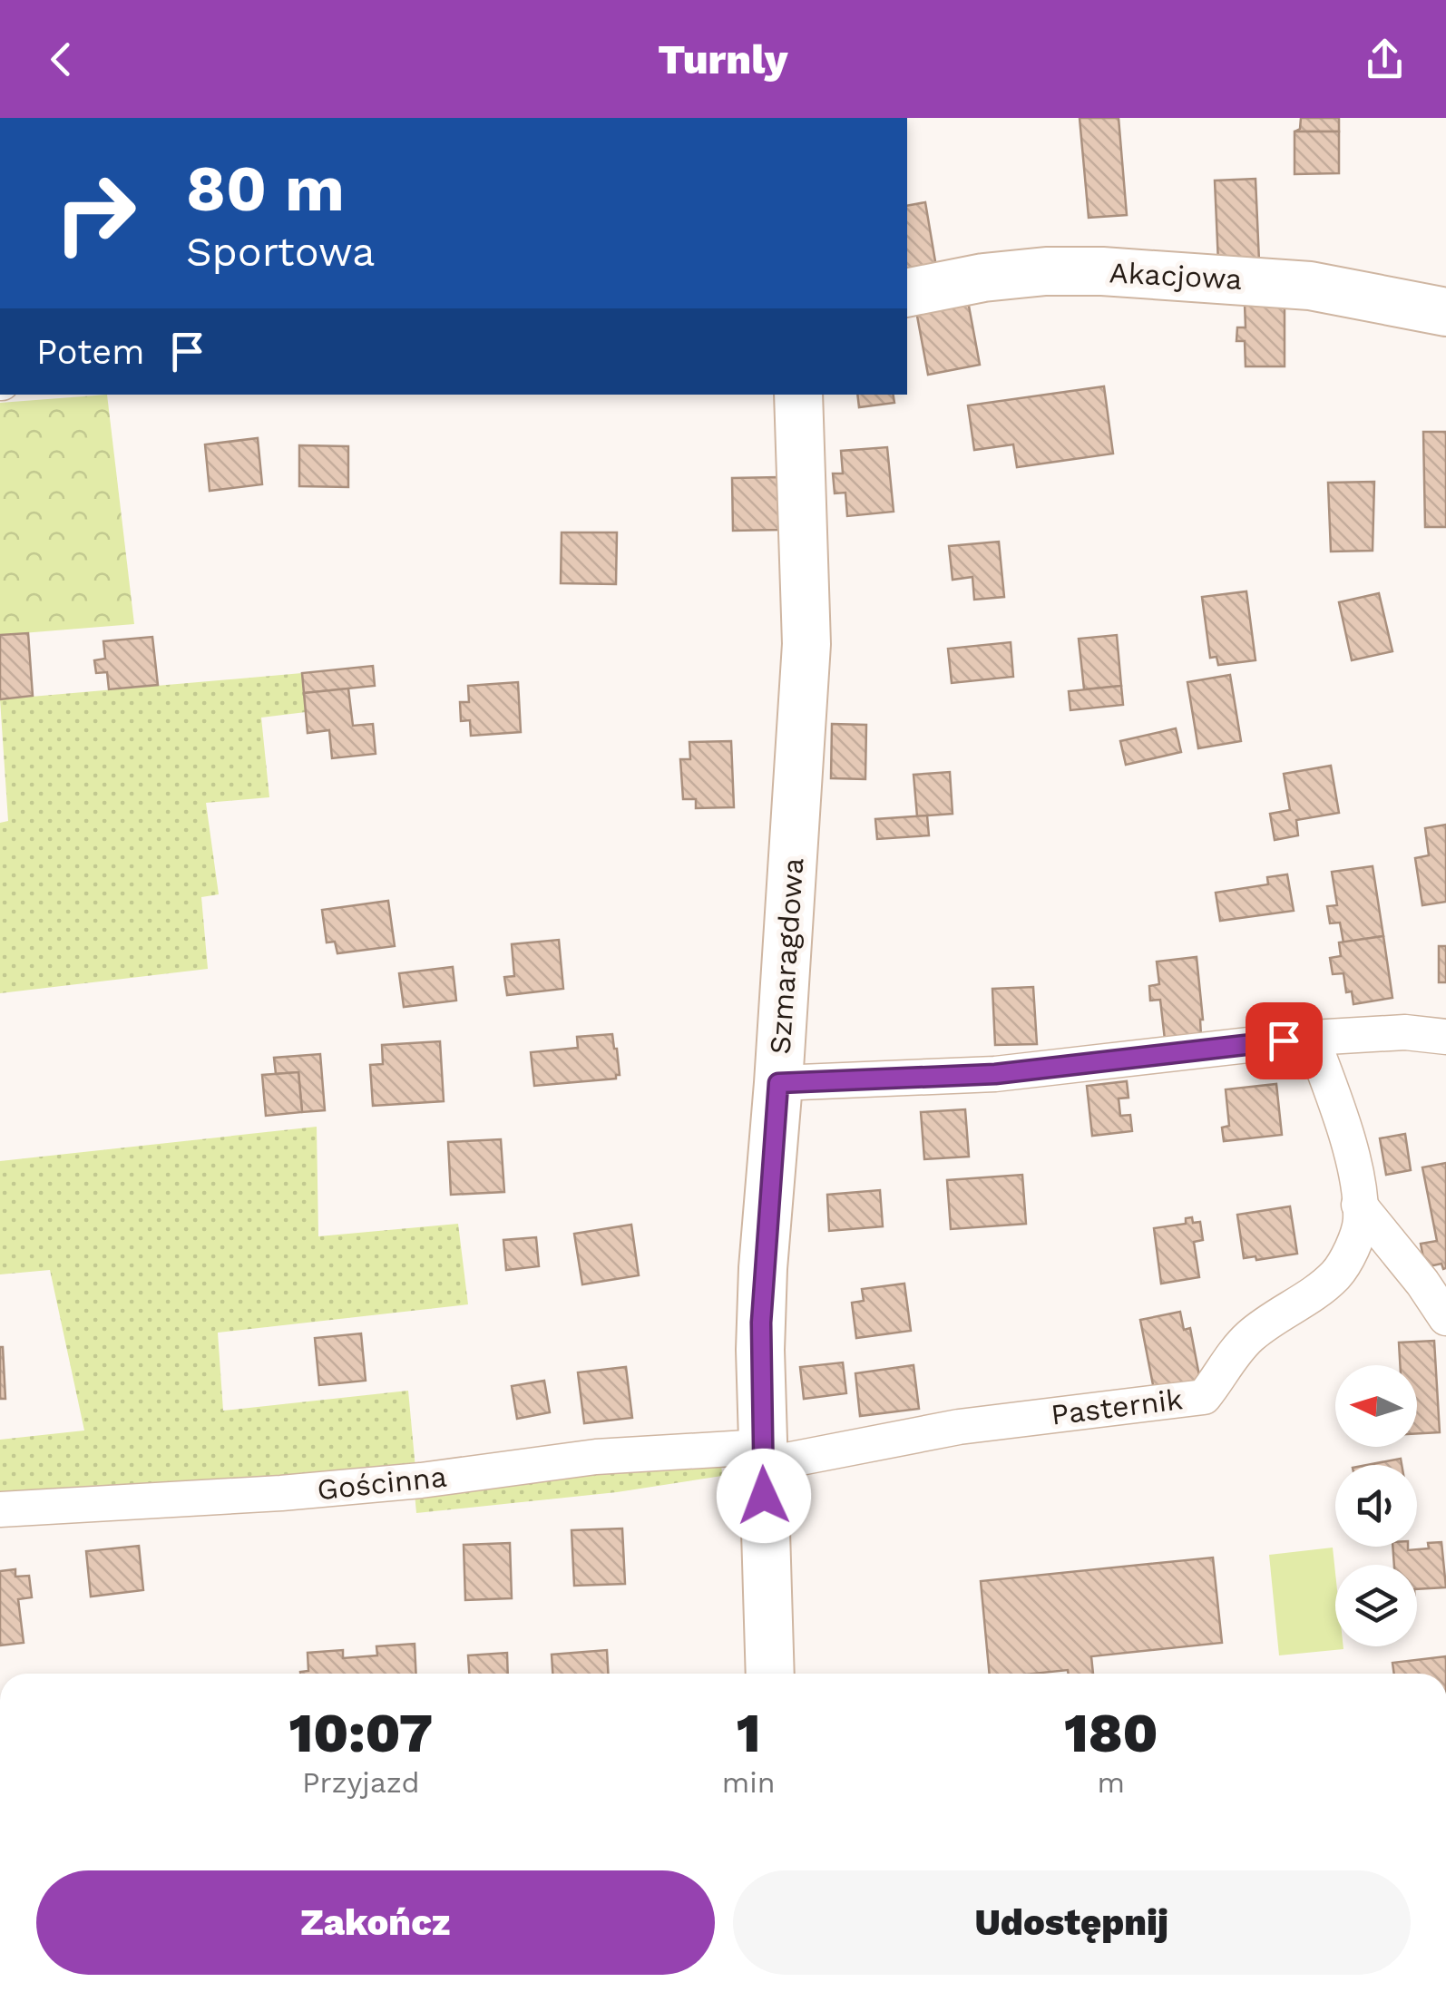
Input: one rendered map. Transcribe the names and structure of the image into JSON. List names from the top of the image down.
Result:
{
  "streets": {
    "street": [
      "Akacjowa",
      "Szmaragdowa",
      "Pasternik",
      "Gościnna"
    ]
  },
  "crossings": [
    ["Szmaragdowa", "Pasternik"],
    ["Szmaragdowa", "Gościnna"],
    ["Pasternik", "Gościnna"]
  ],
  "north": "left",
  "page": {
    "header": "Turnly",
    "turn": ["80 m", "Sportowa"],
    "then": "Potem",
    "eta": [
      "10:07",
      "Przyjazd",
      "1",
      "min",
      "180",
      "m"
    ],
    "buttons": ["Zakończ", "Udostępnij"]
  }
}
